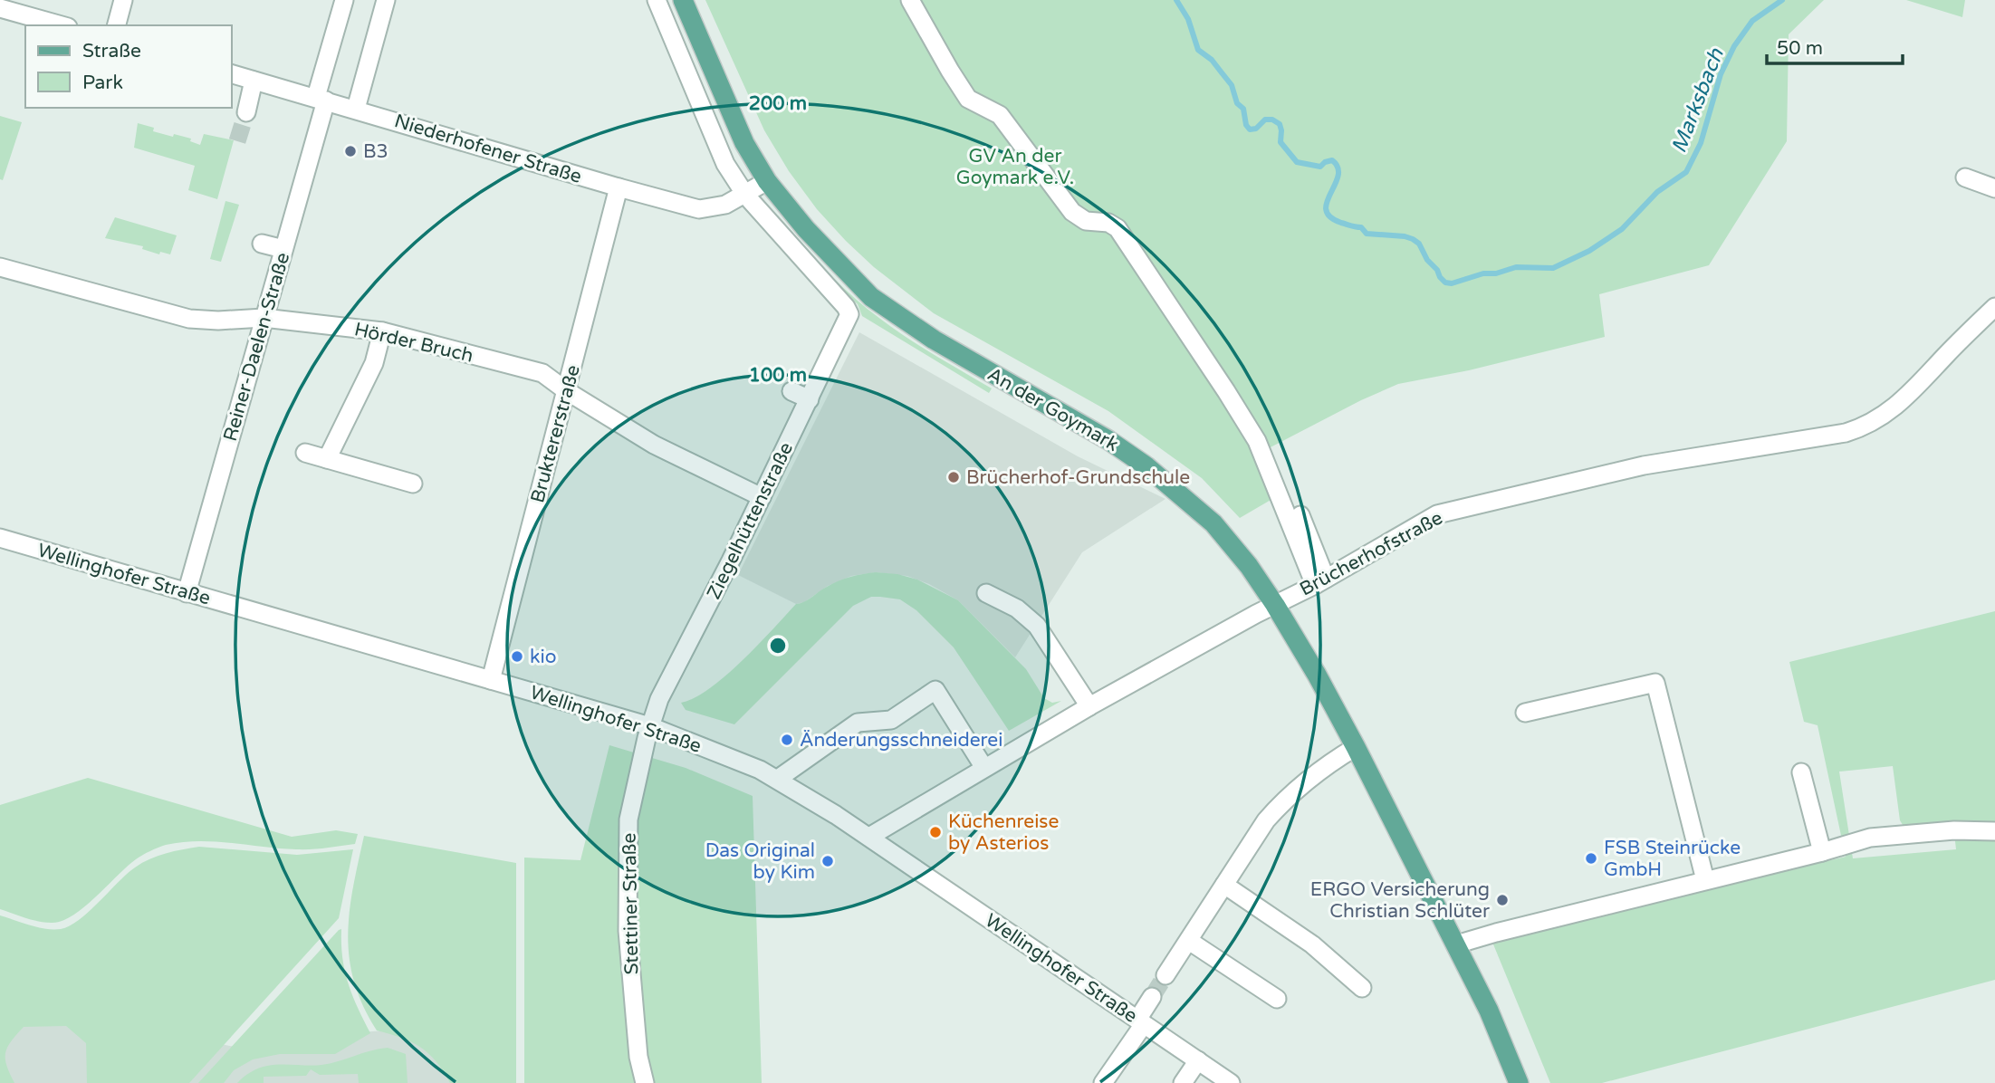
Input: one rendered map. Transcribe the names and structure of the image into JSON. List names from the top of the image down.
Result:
{
  "streets": {
    "main road": ["An der Goymark"],
    "street": [
      "Niederhofener Straße",
      "Hörder Bruch",
      "Reiner-Daelen-Straße",
      "Bruktererstraße",
      "Ziegelhüttenstraße",
      "Brücherhofstraße",
      "Wellinghofer Straße",
      "Stettiner Straße"
    ]
  },
  "crossings": [
    ["Niederhofener Straße", "Reiner-Daelen-Straße"],
    ["Niederhofener Straße", "An der Goymark"],
    ["Niederhofener Straße", "Bruktererstraße"],
    ["Niederhofener Straße", "Ziegelhüttenstraße"],
    ["Hörder Bruch", "Reiner-Daelen-Straße"],
    ["Hörder Bruch", "Bruktererstraße"],
    ["Hörder Bruch", "Ziegelhüttenstraße"],
    ["Reiner-Daelen-Straße", "Wellinghofer Straße"],
    ["An der Goymark", "Brücherhofstraße"],
    ["Bruktererstraße", "Wellinghofer Straße"],
    ["Ziegelhüttenstraße", "Wellinghofer Straße"],
    ["Ziegelhüttenstraße", "Stettiner Straße"],
    ["Brücherhofstraße", "Wellinghofer Straße"],
    ["Wellinghofer Straße", "Stettiner Straße"]
  ],
  "water": ["Marksbach"],
  "parks": ["GV An der Goymark e.V."],
  "places": [
    "B3",
    "Brücherhof-Grundschule",
    "kio",
    "Änderungsschneiderei",
    "Küchenreise by Asterios",
    "FSB Steinrücke GmbH",
    "Das Original by Kim",
    "ERGO Versicherung Christian Schlüter"
  ],
  "legend": ["Straße", "Park"],
  "scale_bar": "50 m",
  "rings": ["200 m", "100 m"]
}
